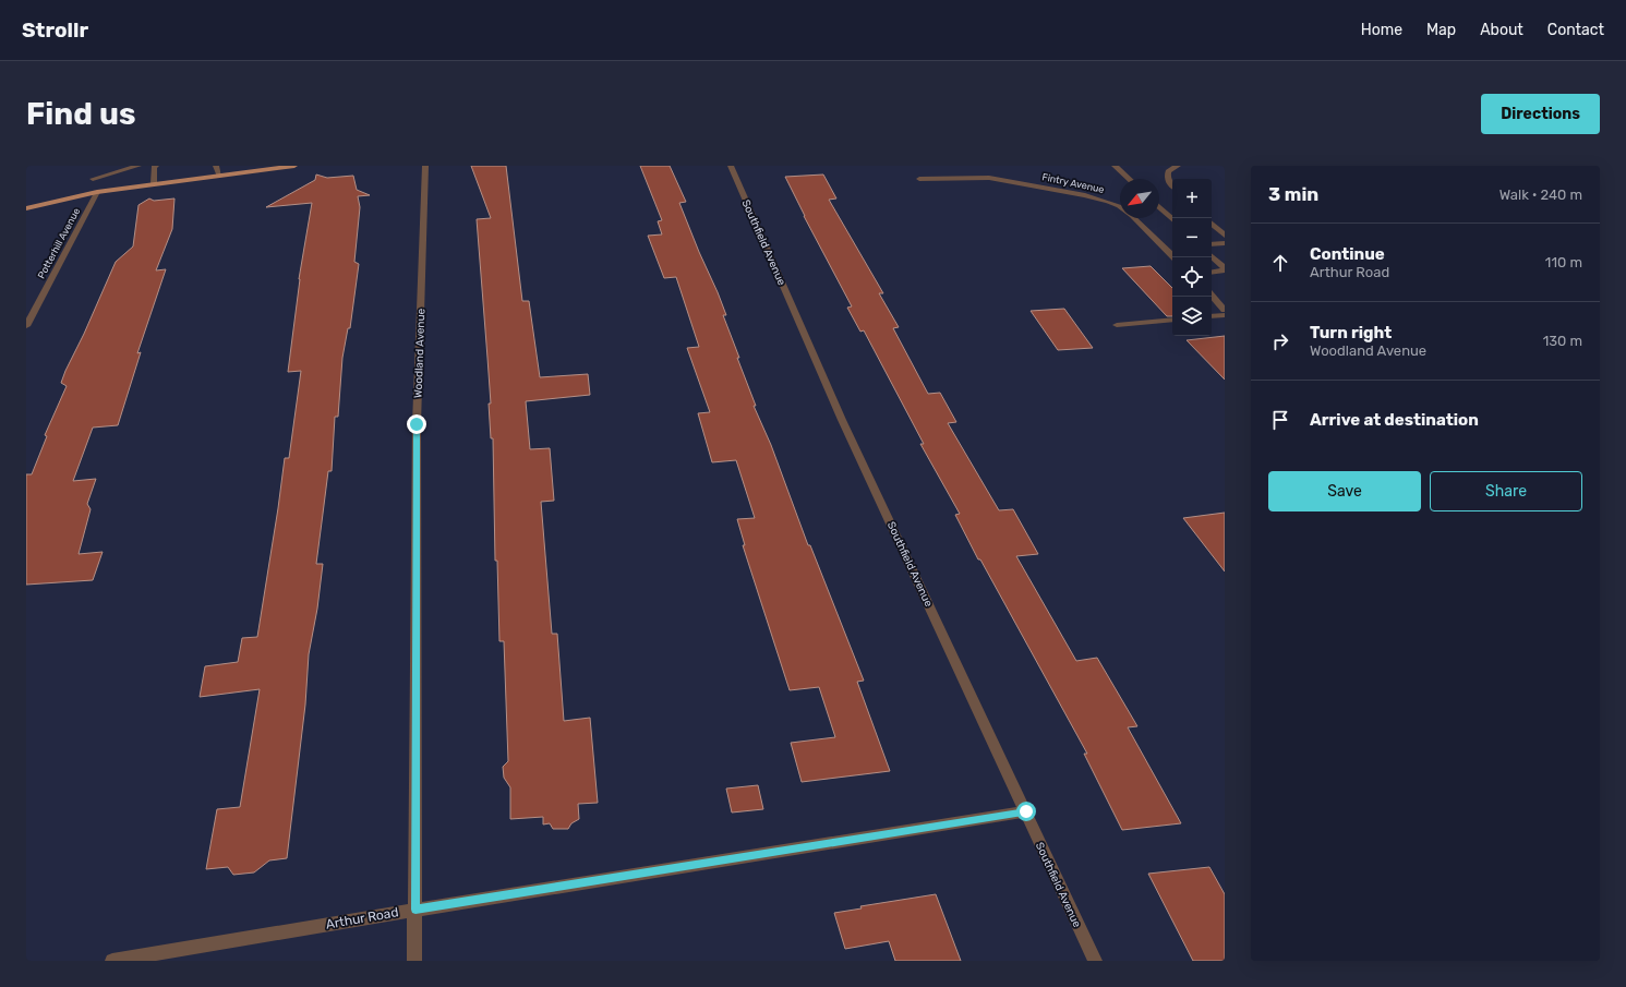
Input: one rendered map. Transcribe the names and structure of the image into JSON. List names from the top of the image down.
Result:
{
  "streets": {
    "street": [
      "Fintry Avenue",
      "Southfield Avenue",
      "Potterhill Avenue",
      "Woodland Avenue",
      "Arthur Road"
    ]
  },
  "crossings": [
    ["Southfield Avenue", "Arthur Road"],
    ["Woodland Avenue", "Arthur Road"]
  ],
  "north": "bottom left",
  "page": {
    "header": "Strollr",
    "nav": [
      "Home",
      "Map",
      "About",
      "Contact"
    ],
    "buttons": [
      "Directions",
      ["Save", "Share"]
    ],
    "title": "Find us",
    "heading": ["3 min", "Walk · 240 m"],
    "map_buttons": ["+", "−"],
    "list": [
      ["Continue", "Arthur Road", "110 m"],
      ["Turn right", "Woodland Avenue", "130 m"],
      "Arrive at destination"
    ]
  }
}
